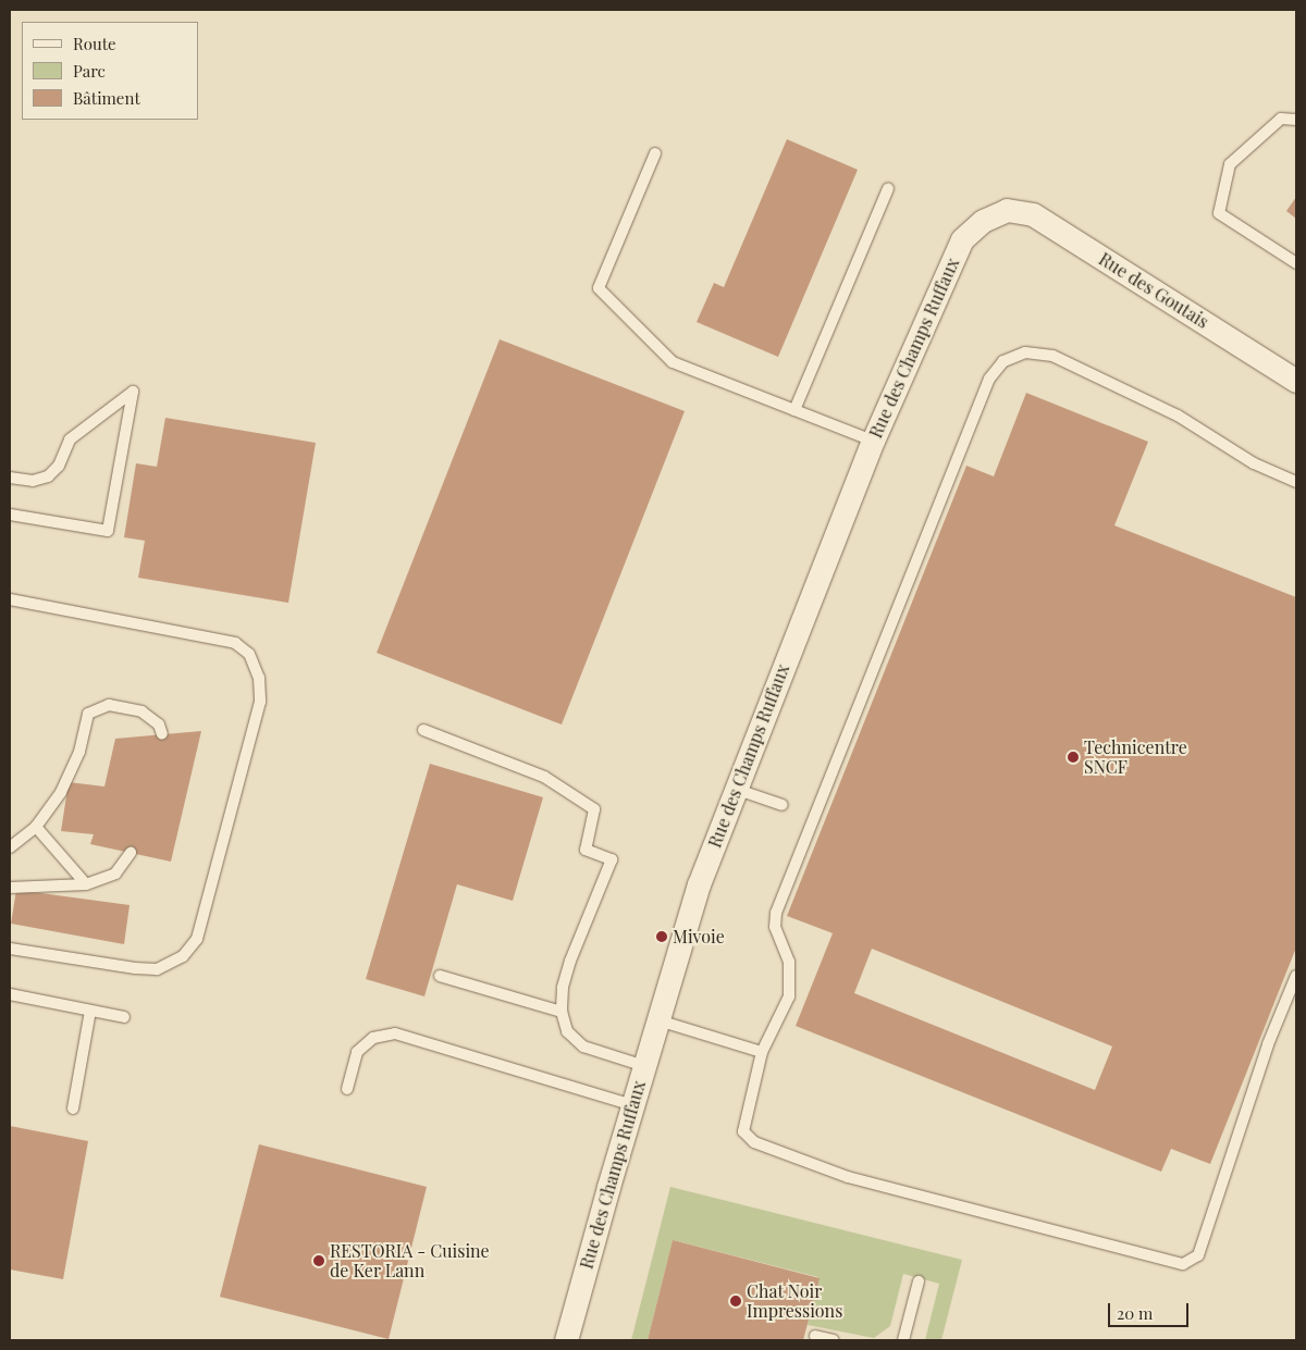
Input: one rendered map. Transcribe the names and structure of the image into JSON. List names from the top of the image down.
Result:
{
  "streets": {
    "street": ["Rue des Goutais", "Rue des Champs Ruffaux"]
  },
  "crossings": [
    ["Rue des Goutais", "Rue des Champs Ruffaux"]
  ],
  "places": [
    "Technicentre SNCF",
    "Mivoie",
    "RESTORIA - Cuisine de Ker Lann",
    "Chat Noir Impressions"
  ],
  "legend": ["Route", "Parc", "Bâtiment"],
  "scale_bar": "20 m"
}
